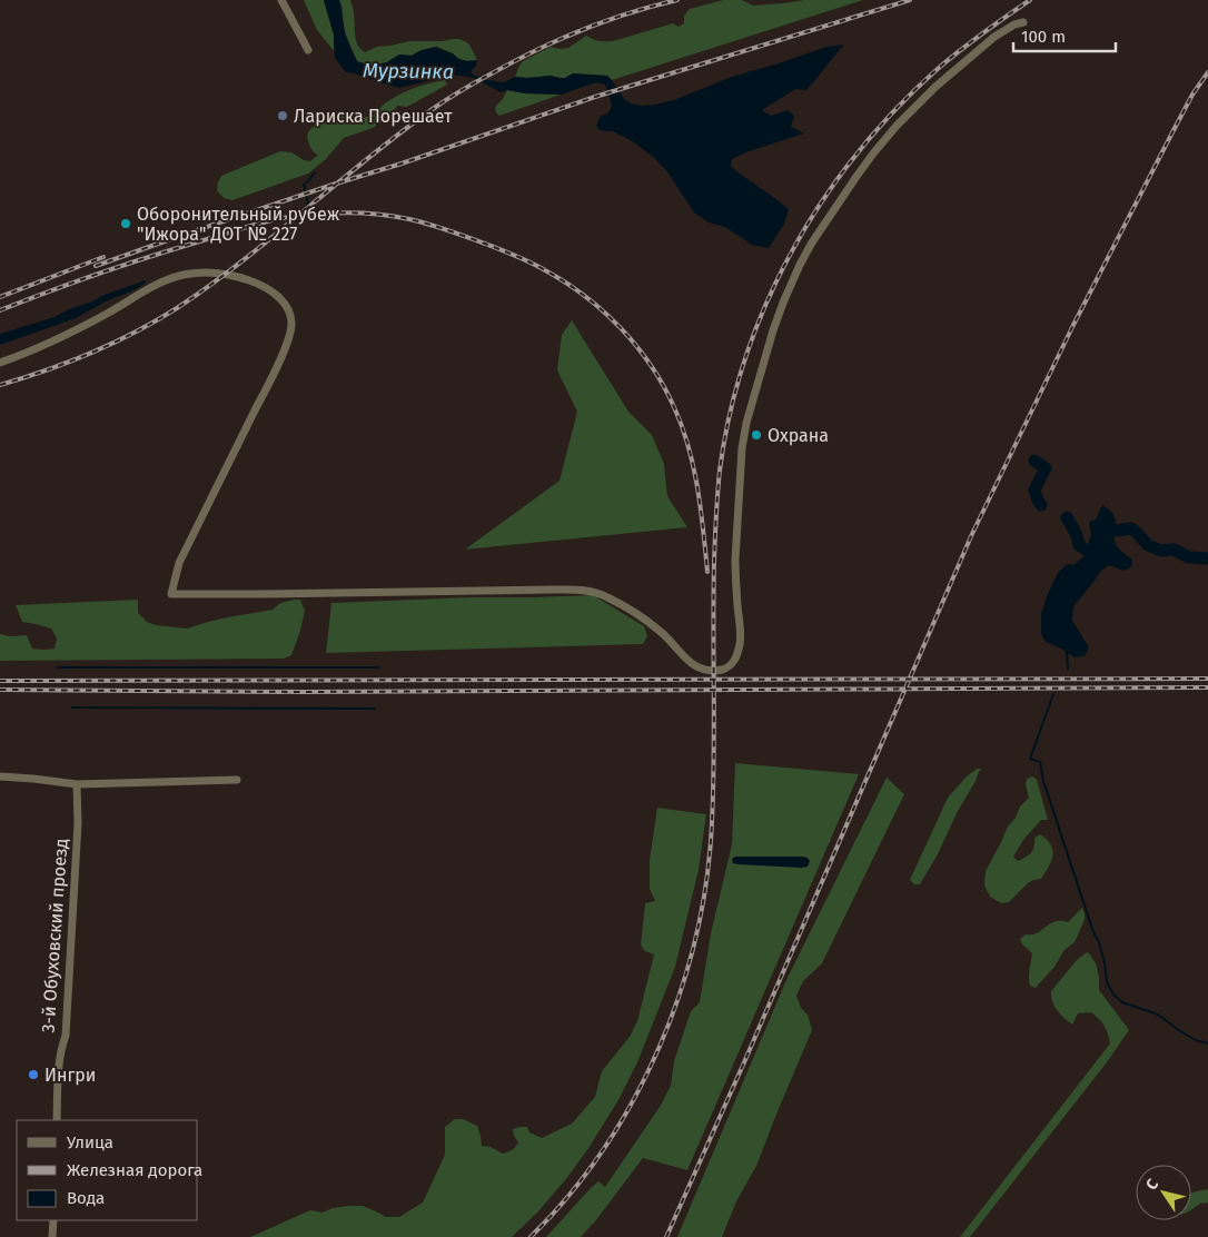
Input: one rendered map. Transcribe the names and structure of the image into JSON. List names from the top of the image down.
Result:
{
  "streets": {
    "street": ["3-й Обуховский проезд"]
  },
  "water": ["Мурзинка"],
  "places": [
    "Лариска Порешает",
    "Оборонительный рубеж \"Ижора\" ДОТ № 227",
    "Охрана",
    "Ингри"
  ],
  "legend": ["Улица", "Железная дорога", "Вода"],
  "scale_bar": "100 m",
  "north": "top left"
}
